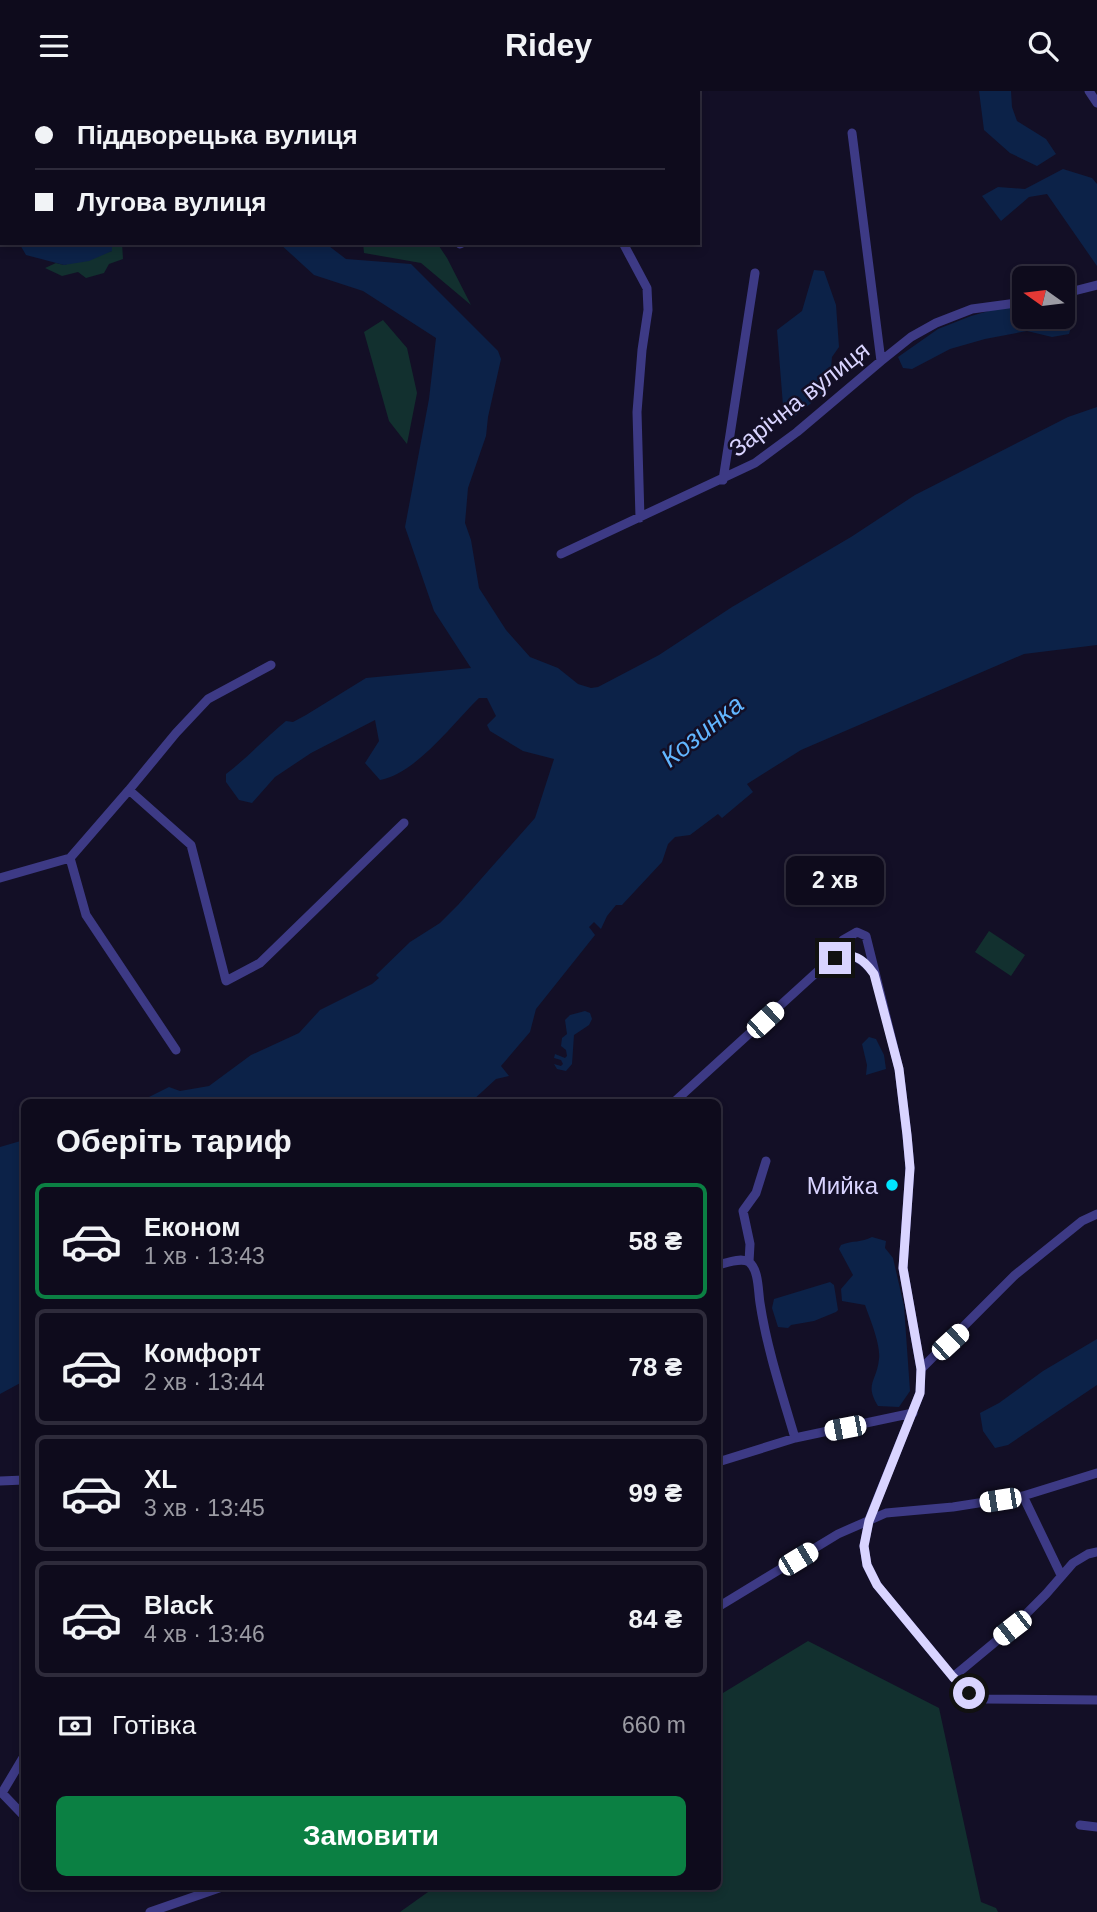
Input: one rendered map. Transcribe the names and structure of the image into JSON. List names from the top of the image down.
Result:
{
  "streets": {
    "street": ["Зарічна вулиця"]
  },
  "water": ["Козинка"],
  "places": ["Мийка"],
  "north": "left",
  "page": {
    "header": "Ridey",
    "banner": ["Піддворецька вулиця", "Лугова вулиця"],
    "bubble": "2 хв",
    "heading": "Оберіть тариф",
    "list": [
      {
        "name": "Економ",
        "note": "1 хв · 13:43",
        "value": "58 ₴"
      },
      {
        "name": "Комфорт",
        "note": "2 хв · 13:44",
        "value": "78 ₴"
      },
      {
        "name": "XL",
        "note": "3 хв · 13:45",
        "value": "99 ₴"
      },
      {
        "name": "Black",
        "note": "4 хв · 13:46",
        "value": "84 ₴"
      }
    ],
    "pay": ["Готівка", "660 m"],
    "buttons": "Замовити"
  }
}
